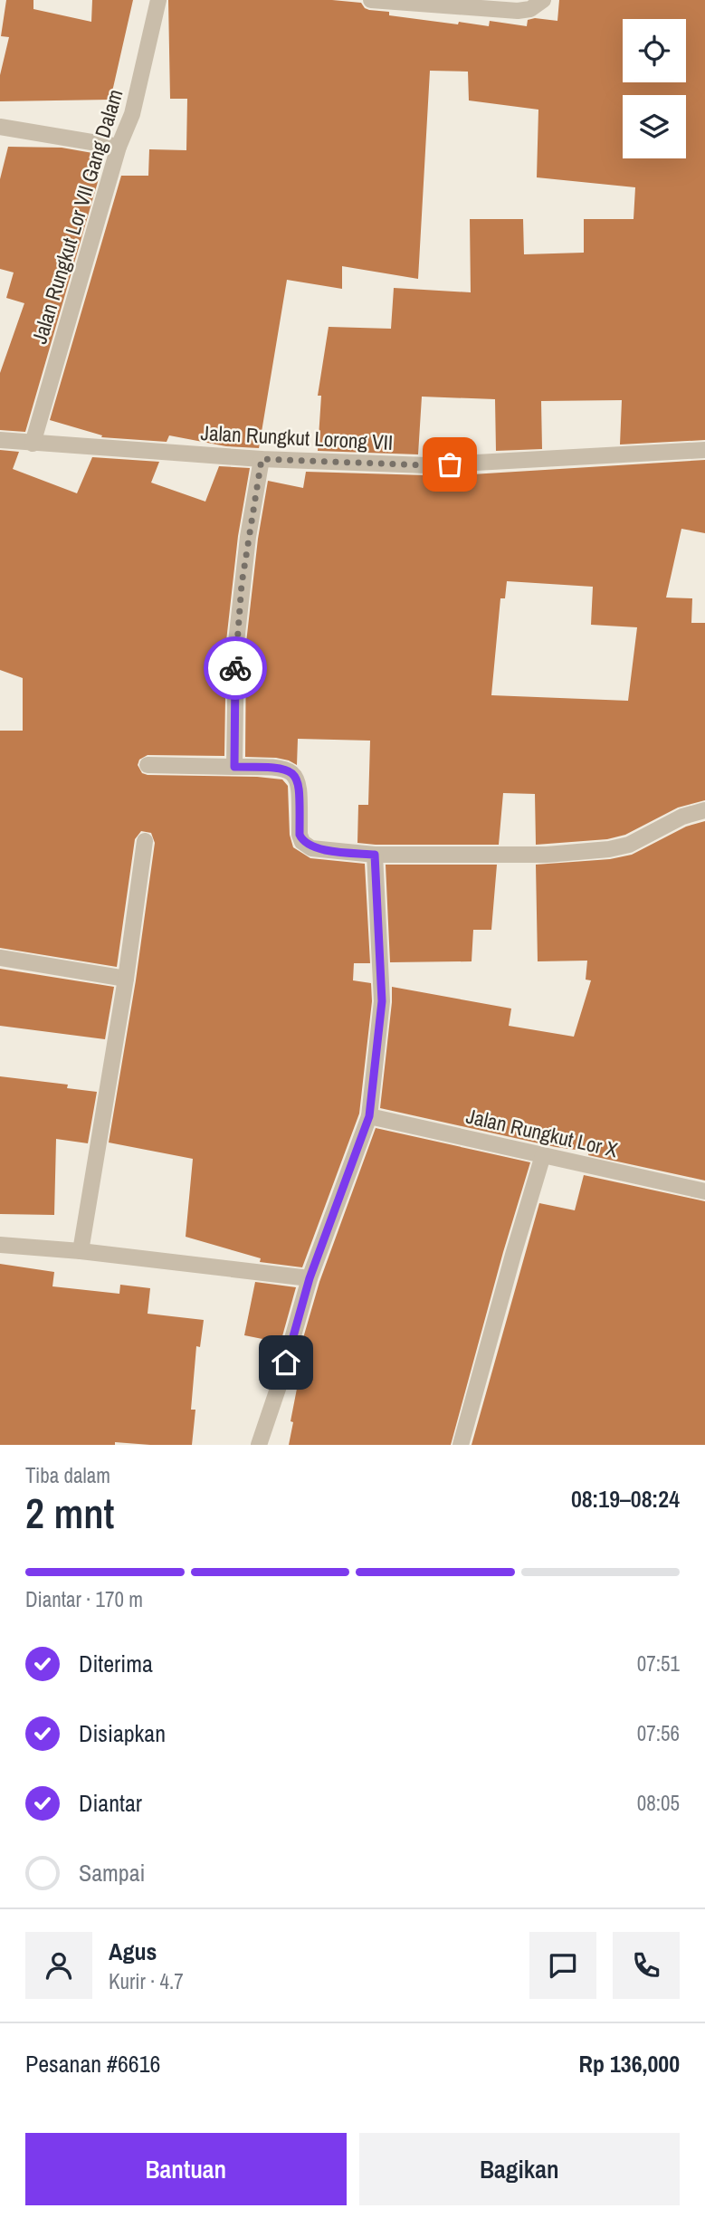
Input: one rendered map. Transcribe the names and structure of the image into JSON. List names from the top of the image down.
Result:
{
  "streets": {
    "street": ["Jalan Rungkut Lor VII Gang Dalam", "Jalan Rungkut Lorong VII", "Jalan Rungkut Lor X"]
  },
  "crossings": [
    ["Jalan Rungkut Lor VII Gang Dalam", "Jalan Rungkut Lorong VII"]
  ],
  "page": {
    "heading": ["2 mnt", "Tiba dalam", "08:19–08:24"],
    "panel": [
      "Agus",
      "Kurir · 4.7",
      "Pesanan #6616",
      "Rp 136,000"
    ],
    "bar": "Diantar · 170 m",
    "list": [
      ["Diterima", "07:51"],
      ["Disiapkan", "07:56"],
      ["Diantar", "08:05"],
      "Sampai"
    ],
    "buttons": ["Bantuan", "Bagikan"]
  }
}
